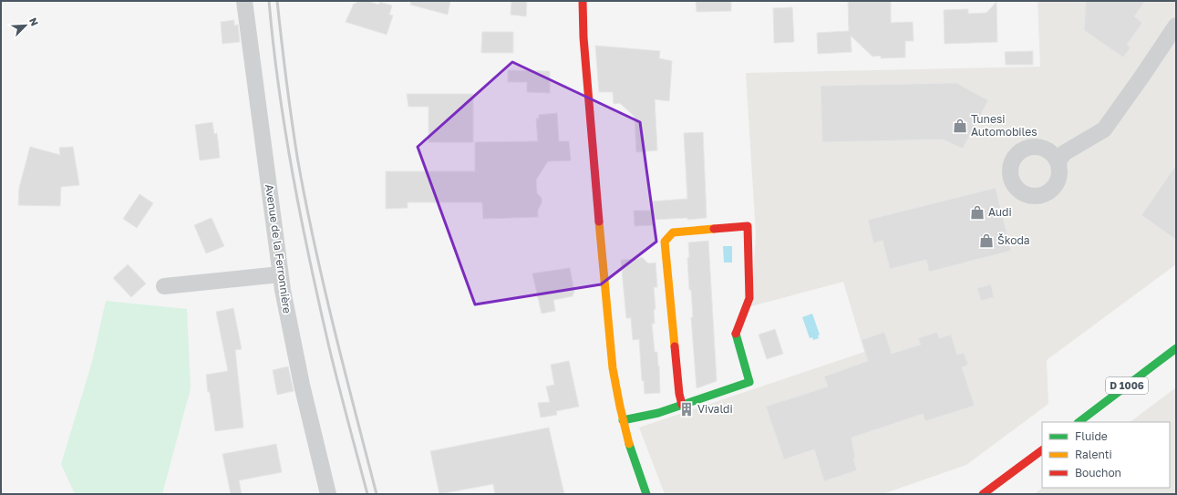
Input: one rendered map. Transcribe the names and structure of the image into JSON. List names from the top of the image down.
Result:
{
  "streets": {
    "main road": ["D 1006"],
    "street": ["Avenue de la Ferronnière"]
  },
  "places": {
    "shop": ["Tunesi Automobiles", "Audi", "Škoda"],
    "building": ["Vivaldi"]
  },
  "legend": ["Fluide", "Ralenti", "Bouchon"],
  "north": "top right"
}
